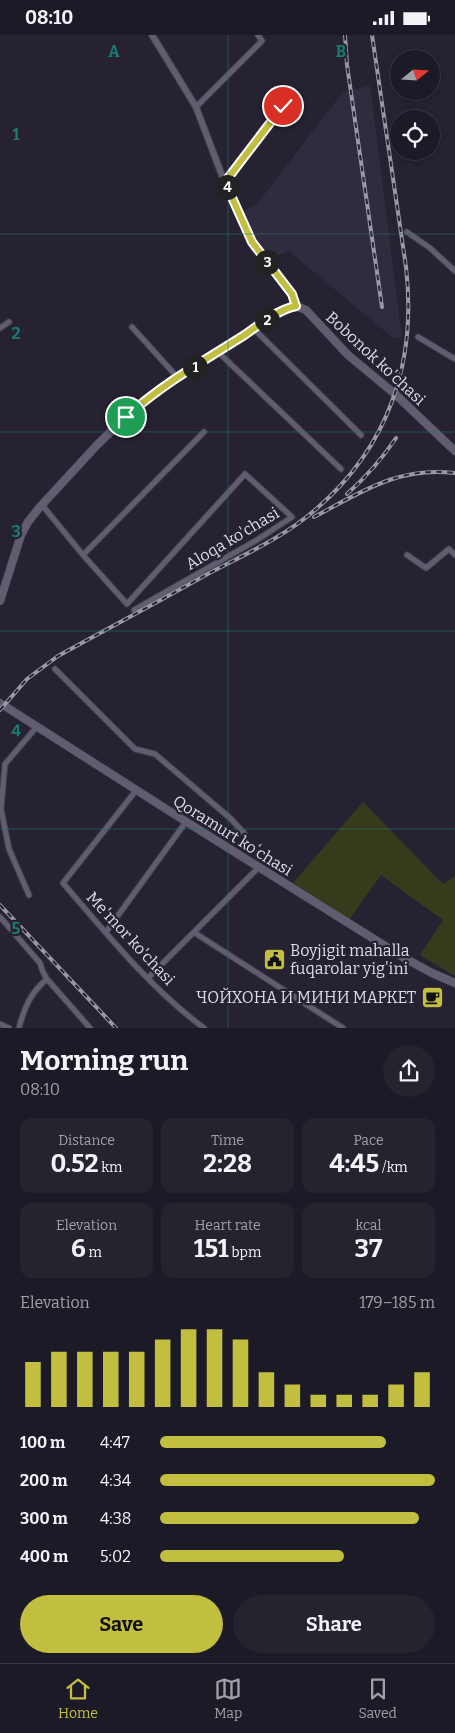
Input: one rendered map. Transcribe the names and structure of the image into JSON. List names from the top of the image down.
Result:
{
  "streets": {
    "main road": ["Bobonok ko'chasi", "Qoramurt koʻchasi"],
    "street": ["Aloqa ko'chasi", "Me'mor ko'chasi"]
  },
  "crossings": [
    ["Qoramurt koʻchasi", "Me'mor ko'chasi"]
  ],
  "places": {
    "public building": ["Boyjigit mahalla fuqarolar yig'ini"],
    "cafe": ["ЧОЙХОНА И МИНИ МАРКЕТ"]
  },
  "north": "right",
  "page": {
    "status": "08:10",
    "pins": [
      "4",
      "3",
      "2",
      "1"
    ],
    "heading": ["Morning run", "08:10"],
    "stats": [
      ["Distance", "0.52 km"],
      ["Time", "2:28"],
      ["Pace", "4:45 /km"],
      ["Elevation", "6 m"],
      ["Heart rate", "151 bpm"],
      ["kcal", "37"]
    ],
    "chart": ["Elevation", "179–185 m"],
    "list": [
      {
        "name": "100 m",
        "note": "4:47"
      },
      {
        "name": "200 m",
        "note": "4:34"
      },
      {
        "name": "300 m",
        "note": "4:38"
      },
      {
        "name": "400 m",
        "note": "5:02"
      }
    ],
    "buttons": ["Save", "Share"],
    "tabs": ["Home", "Map", "Saved"]
  },
  "grid": {
    "columns": ["A", "B"],
    "rows": [
      "1",
      "2",
      "3",
      "4",
      "5"
    ]
  }
}
